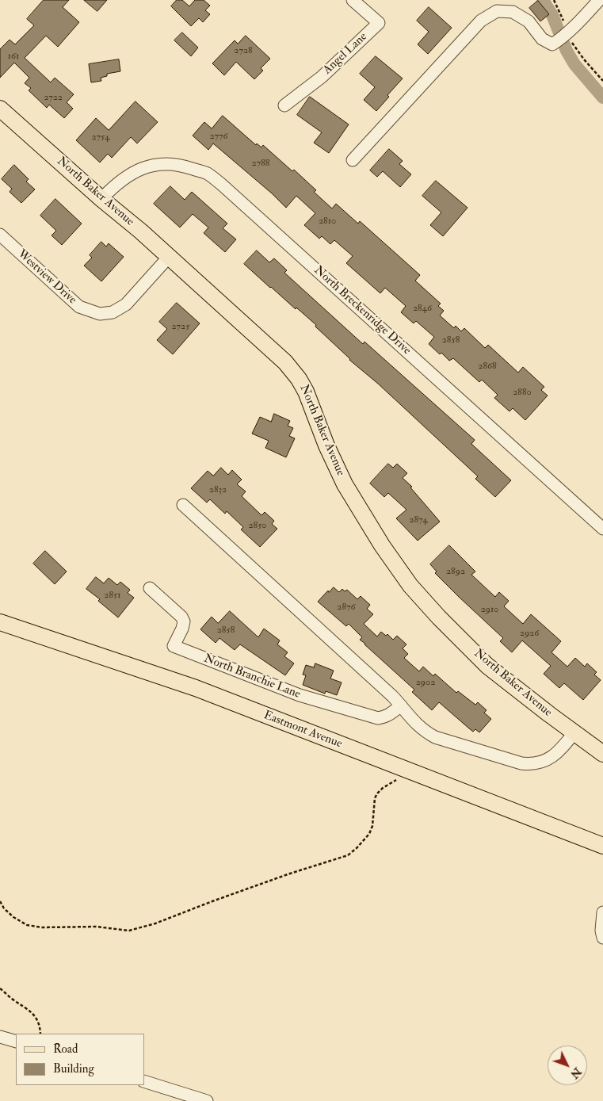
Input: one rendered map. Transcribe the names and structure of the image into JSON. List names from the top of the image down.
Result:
{
  "streets": {
    "main road": ["North Baker Avenue", "Eastmont Avenue"],
    "street": [
      "Angel Lane",
      "Westview Drive",
      "North Breckenridge Drive",
      "North Branchie Lane"
    ]
  },
  "crossings": [
    ["North Baker Avenue", "Westview Drive"],
    ["North Baker Avenue", "North Breckenridge Drive"]
  ],
  "house_numbers": [
    "2728",
    "161",
    "2722",
    "2776",
    "2754",
    "2788",
    "2810",
    "2846",
    "2725",
    "2858",
    "2868",
    "2880",
    "2832",
    "2874",
    "2850",
    "2892",
    "2851",
    "2876",
    "2910",
    "2858",
    "2926",
    "2902"
  ],
  "legend": ["Road", "Building"],
  "north": "bottom right"
}
